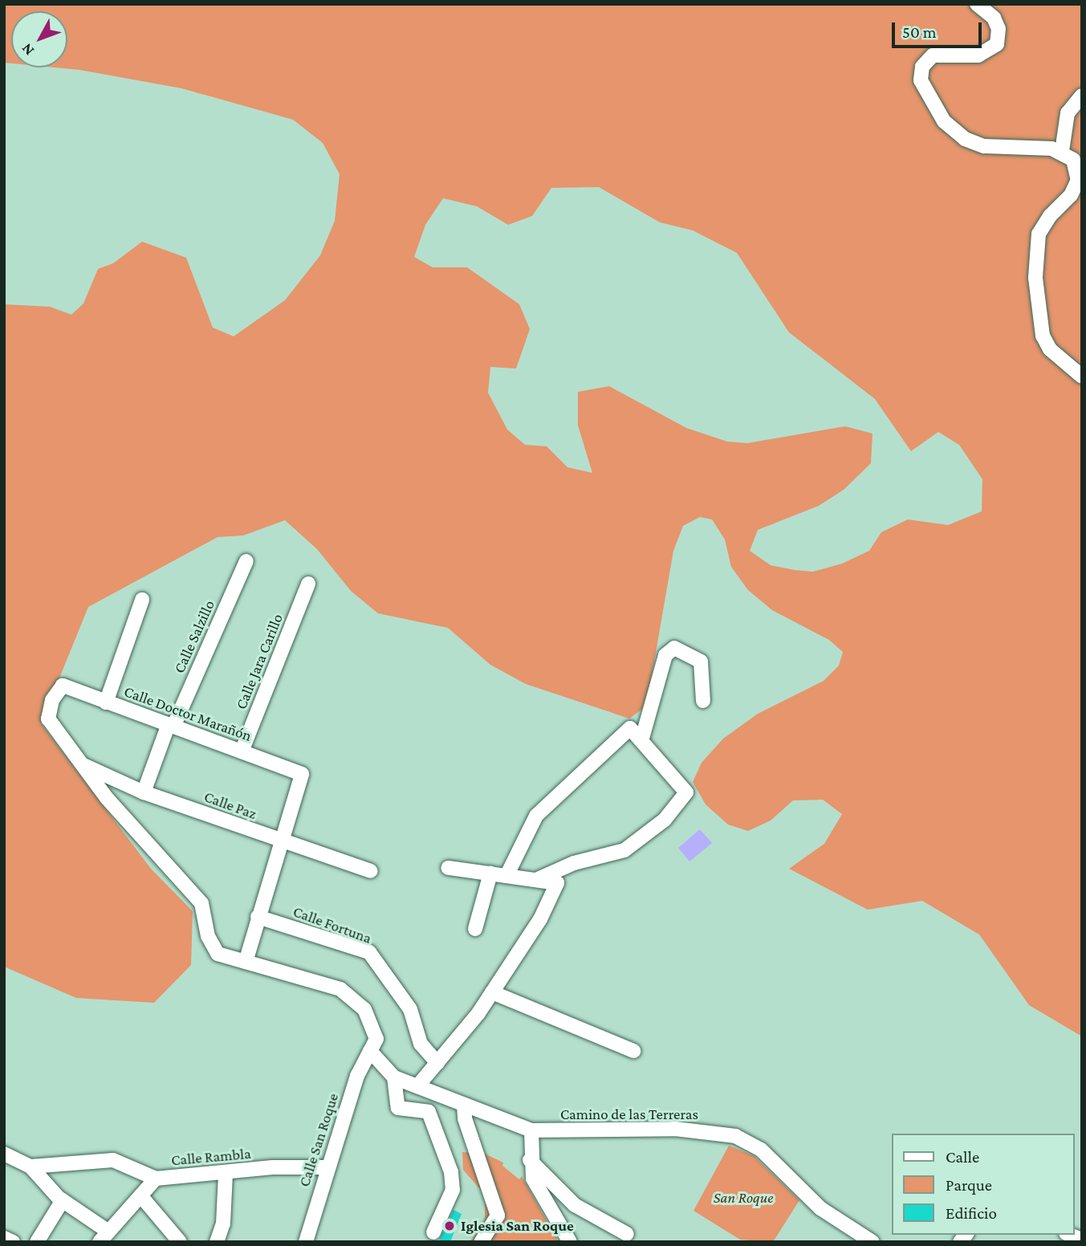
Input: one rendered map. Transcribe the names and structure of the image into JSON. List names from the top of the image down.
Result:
{
  "streets": {
    "street": [
      "Calle Salzillo",
      "Calle Jara Carillo",
      "Calle Doctor Marañón",
      "Calle Paz",
      "Calle Fortuna",
      "Camino de las Terreras",
      "Calle San Roque",
      "Calle Rambla"
    ]
  },
  "crossings": [
    ["Calle Salzillo", "Calle Doctor Marañón"],
    ["Calle Salzillo", "Calle Paz"],
    ["Calle Jara Carillo", "Calle Doctor Marañón"],
    ["Calle Doctor Marañón", "Calle Paz"],
    ["Camino de las Terreras", "Calle San Roque"],
    ["Calle San Roque", "Calle Rambla"]
  ],
  "parks": ["San Roque"],
  "places": ["Iglesia San Roque"],
  "legend": ["Calle", "Parque", "Edificio"],
  "scale_bar": "50 m",
  "north": "bottom left"
}
